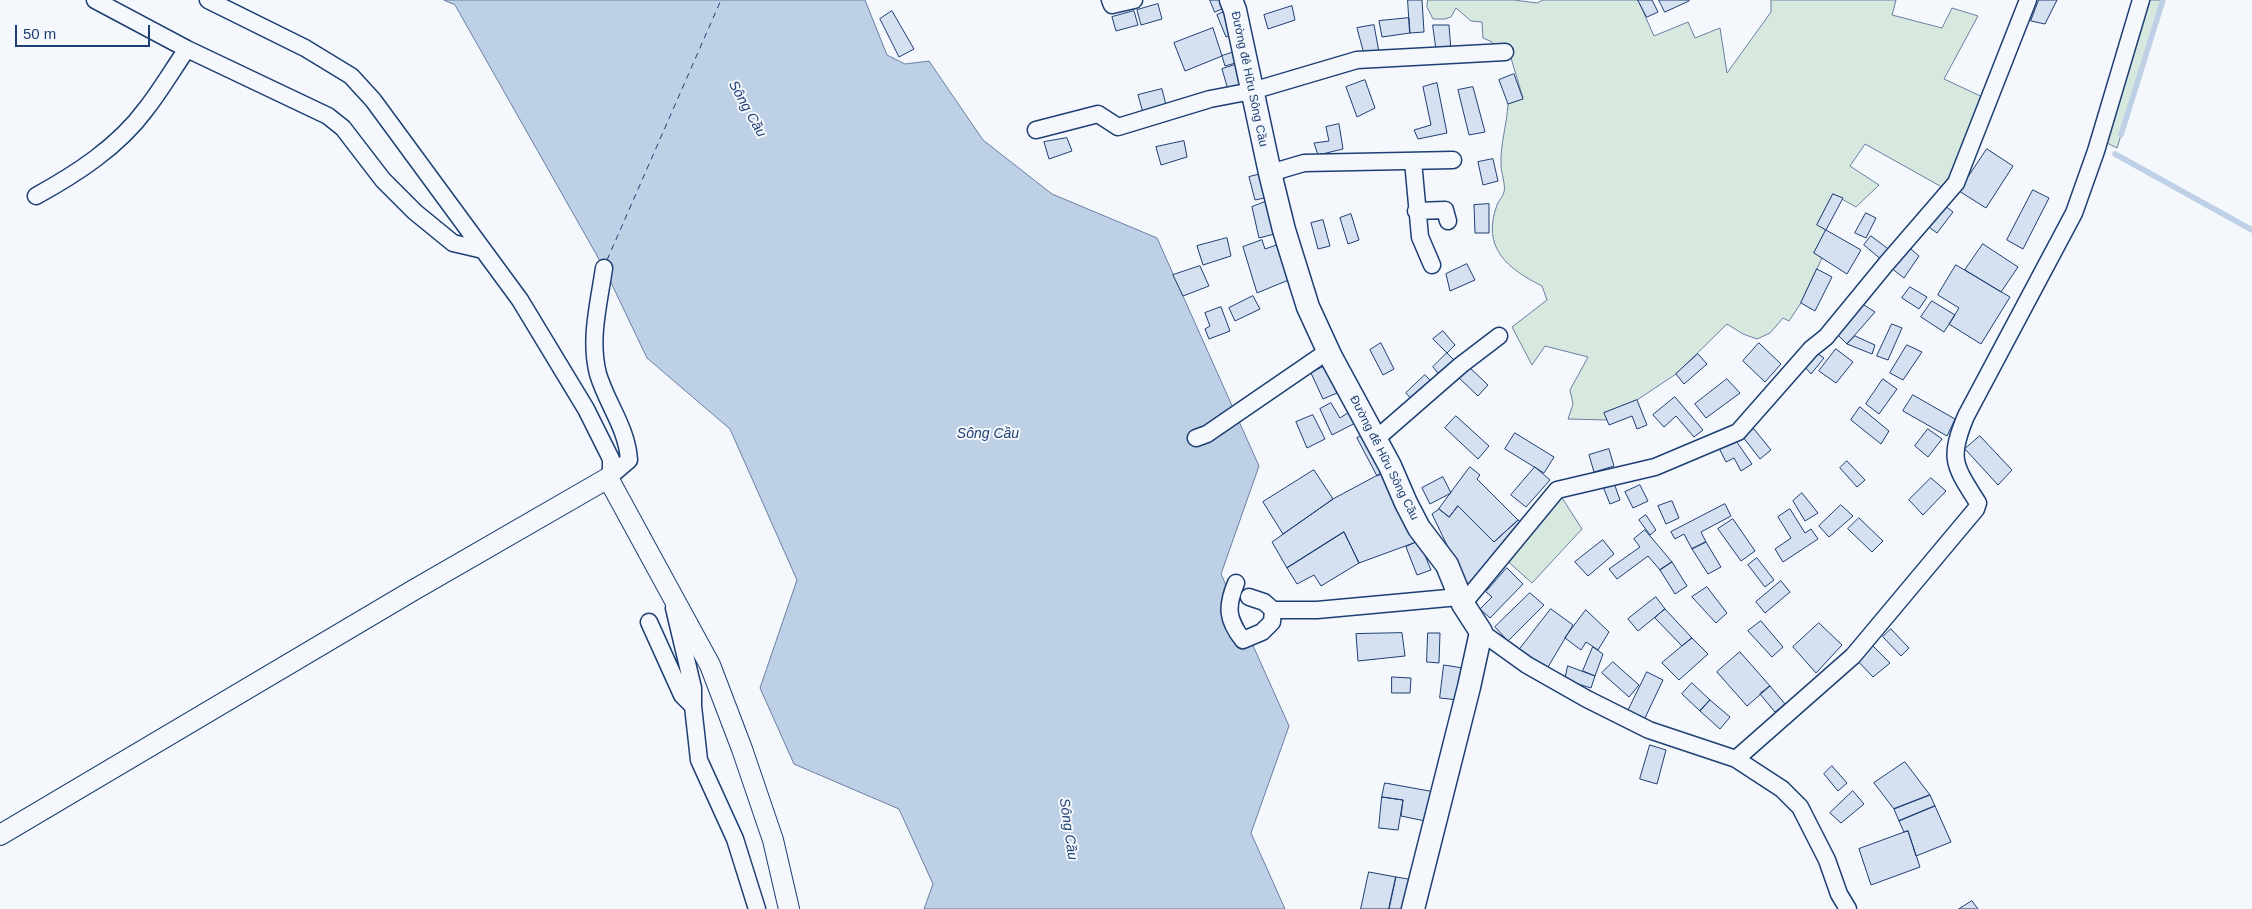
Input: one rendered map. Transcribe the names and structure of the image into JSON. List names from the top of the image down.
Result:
{
  "streets": {
    "main road": ["Đường đê Hữu Sông Cầu"]
  },
  "water": ["Sông Cầu"],
  "scale_bar": "50 m"
}
